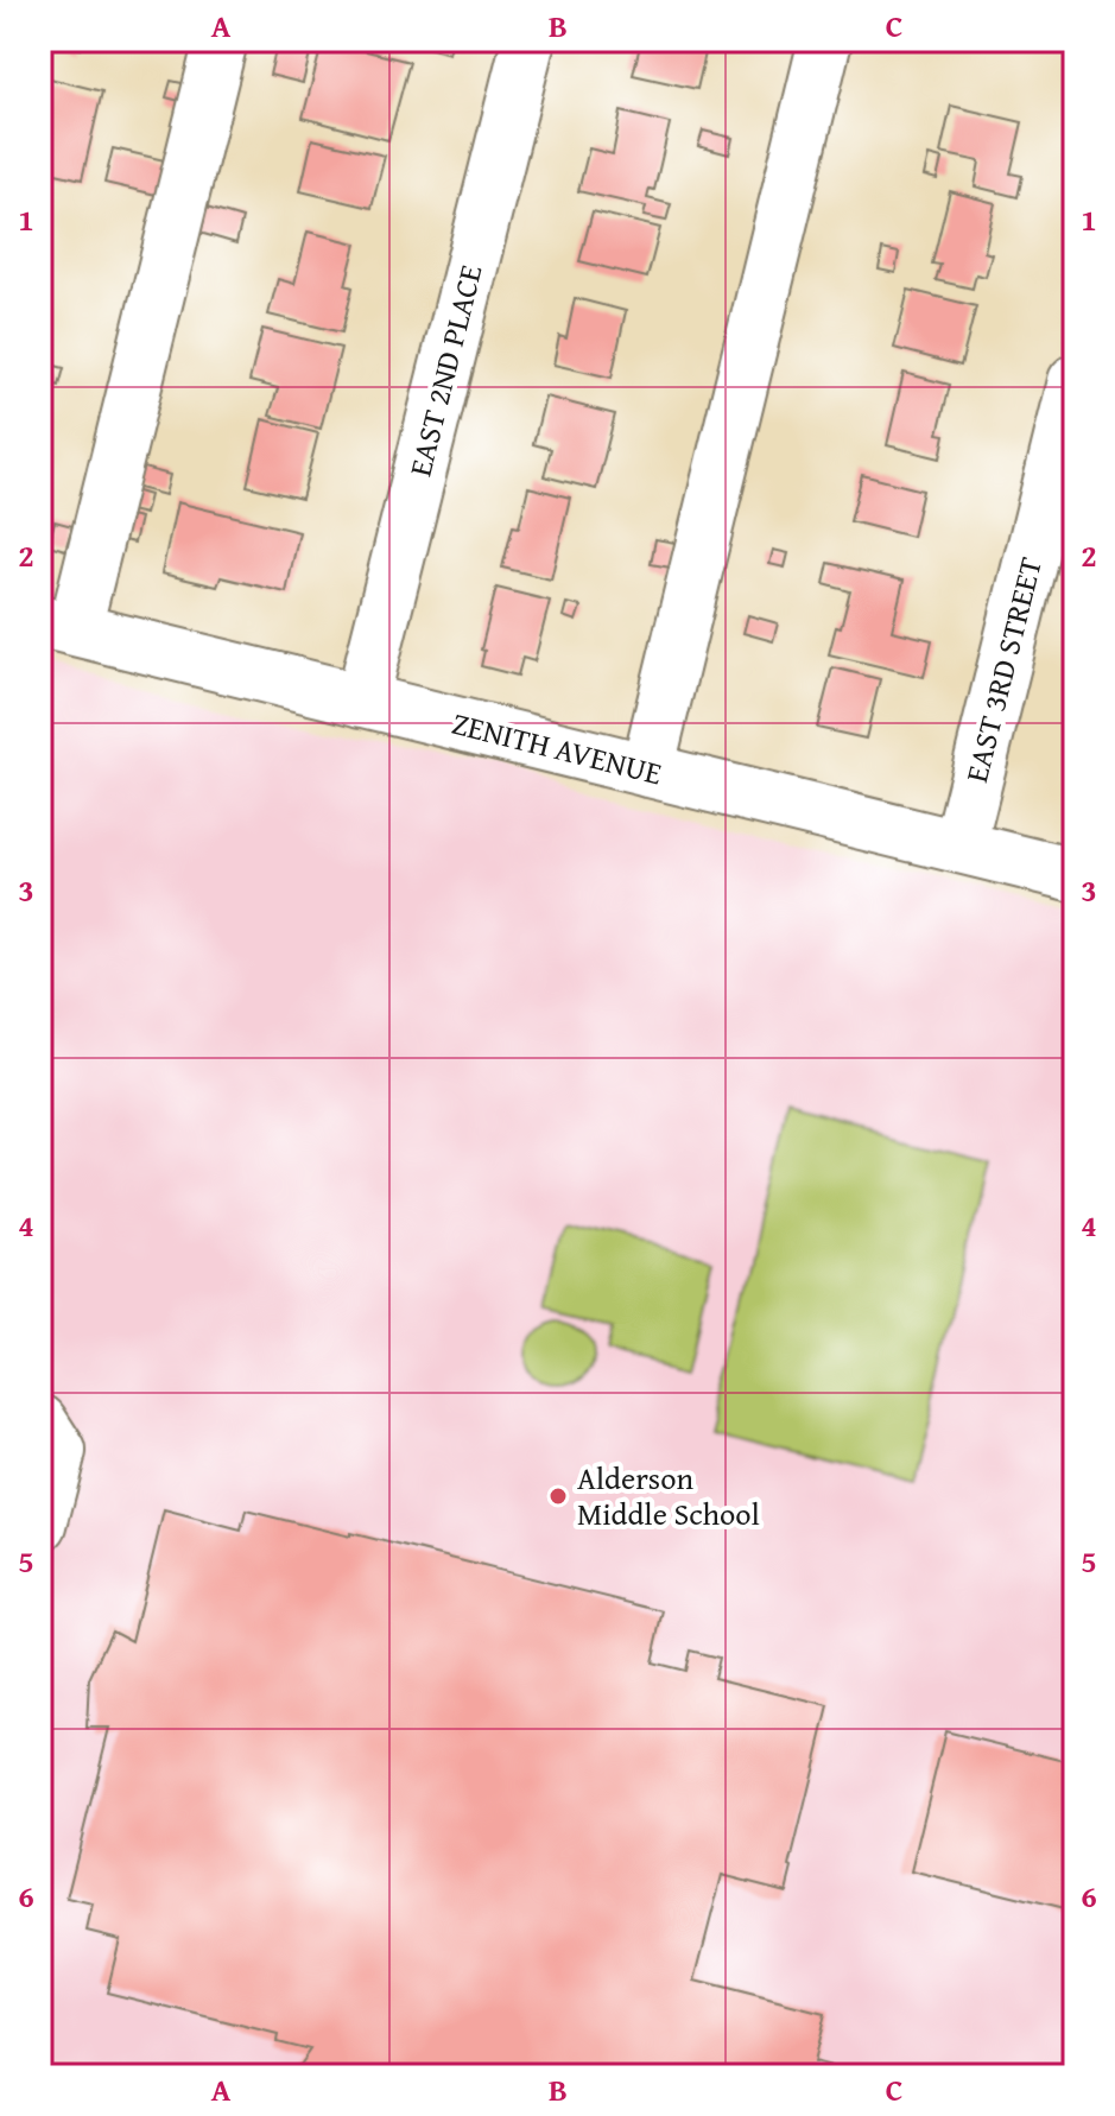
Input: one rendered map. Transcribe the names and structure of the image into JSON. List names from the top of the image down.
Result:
{
  "streets": {
    "street": ["EAST 2ND PLACE", "EAST 3RD STREET", "ZENITH AVENUE"]
  },
  "crossings": [
    ["EAST 2ND PLACE", "ZENITH AVENUE"],
    ["EAST 3RD STREET", "ZENITH AVENUE"]
  ],
  "places": ["Alderson Middle School"],
  "grid": {
    "columns": ["A", "B", "C"],
    "rows": [
      "1",
      "2",
      "3",
      "4",
      "5",
      "6"
    ]
  }
}
